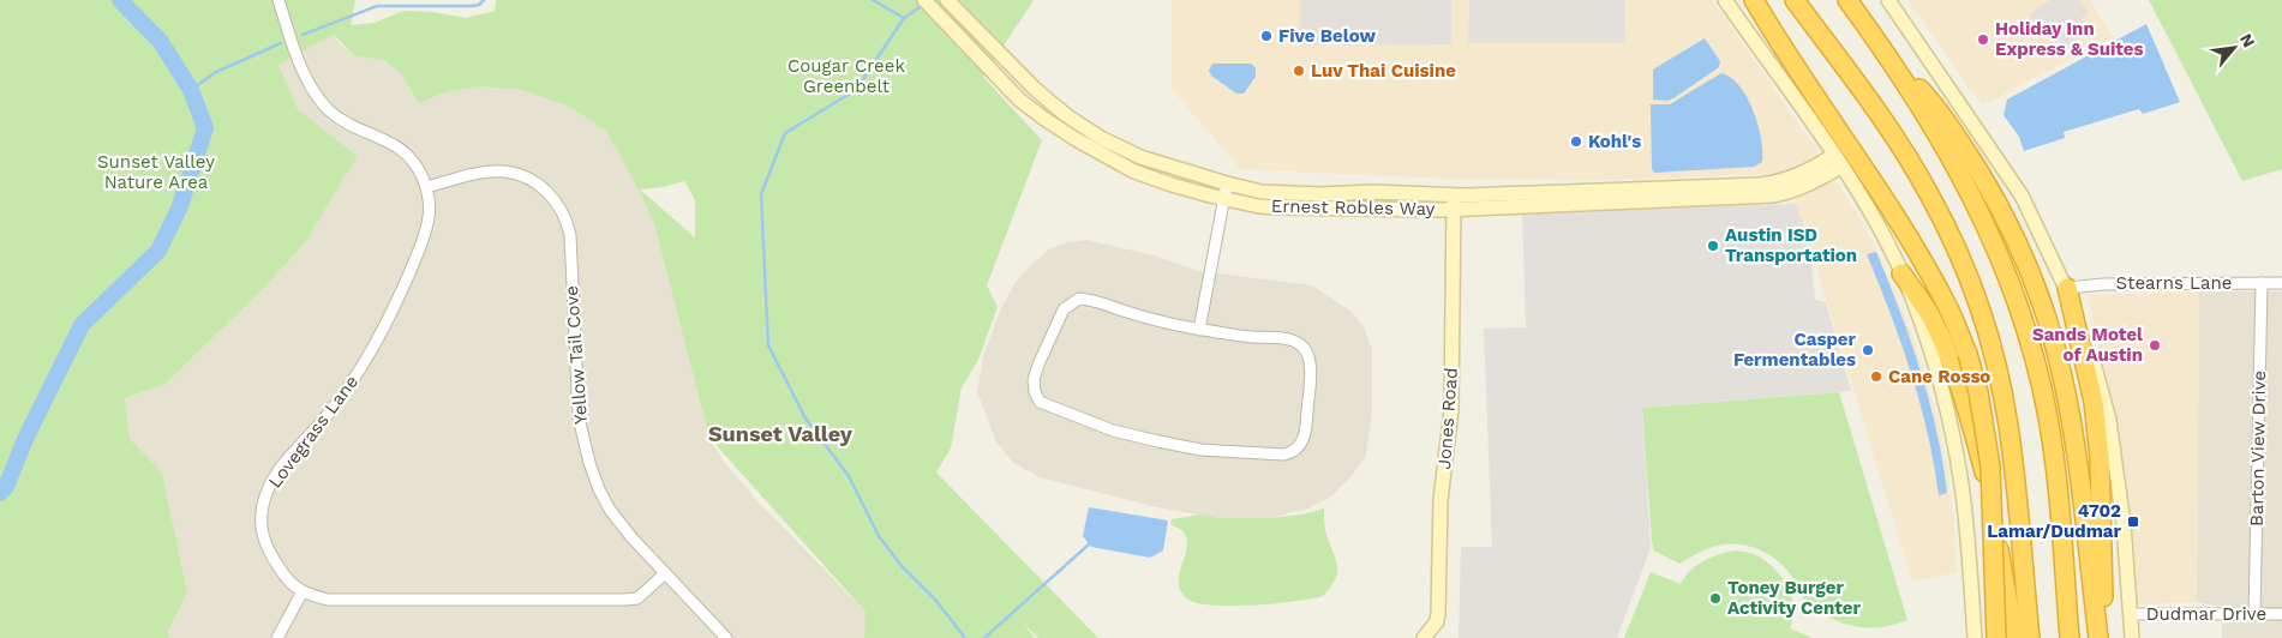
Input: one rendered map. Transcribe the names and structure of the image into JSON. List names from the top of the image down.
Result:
{
  "streets": {
    "street": [
      "Ernest Robles Way",
      "Stearns Lane",
      "Yellow Tail Cove",
      "Jones Road",
      "Lovegrass Lane",
      "Barton View Drive",
      "Dudmar Drive"
    ]
  },
  "crossings": [
    ["Ernest Robles Way", "Jones Road"],
    ["Stearns Lane", "Barton View Drive"],
    ["Yellow Tail Cove", "Lovegrass Lane"],
    ["Barton View Drive", "Dudmar Drive"]
  ],
  "districts": ["Sunset Valley"],
  "parks": ["Cougar Creek Greenbelt", "Sunset Valley Nature Area"],
  "places": {
    "other": [
      "Five Below",
      "Holiday Inn Express & Suites",
      "Luv Thai Cuisine",
      "Kohl's",
      "Austin ISD Transportation",
      "Sands Motel of Austin",
      "Casper Fermentables",
      "Cane Rosso",
      "Toney Burger Activity Center"
    ],
    "transit": ["4702 Lamar/Dudmar"]
  },
  "north": "top right"
}
